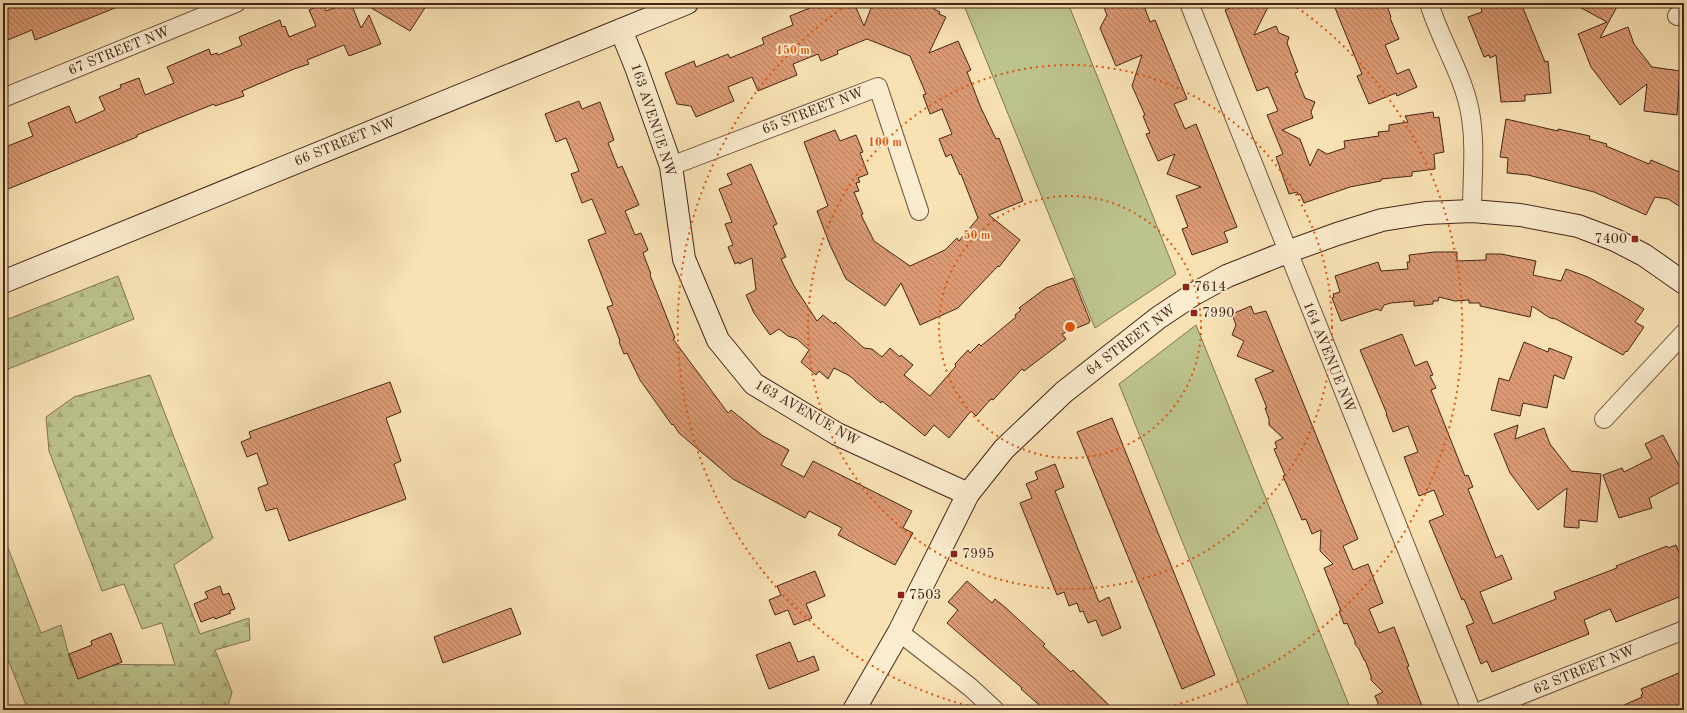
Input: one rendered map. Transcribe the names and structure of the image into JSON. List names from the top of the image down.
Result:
{
  "streets": {
    "street": [
      "67 STREET NW",
      "65 STREET NW",
      "163 AVENUE NW",
      "66 STREET NW",
      "64 STREET NW",
      "164 AVENUE NW",
      "62 STREET NW"
    ]
  },
  "crossings": [
    ["65 STREET NW", "163 AVENUE NW"],
    ["163 AVENUE NW", "66 STREET NW"],
    ["163 AVENUE NW", "64 STREET NW"],
    ["64 STREET NW", "164 AVENUE NW"]
  ],
  "places": {
    "transit": [
      "7400",
      "7614",
      "7990",
      "7995",
      "7503"
    ]
  },
  "rings": ["150 m", "100 m", "50 m"]
}
